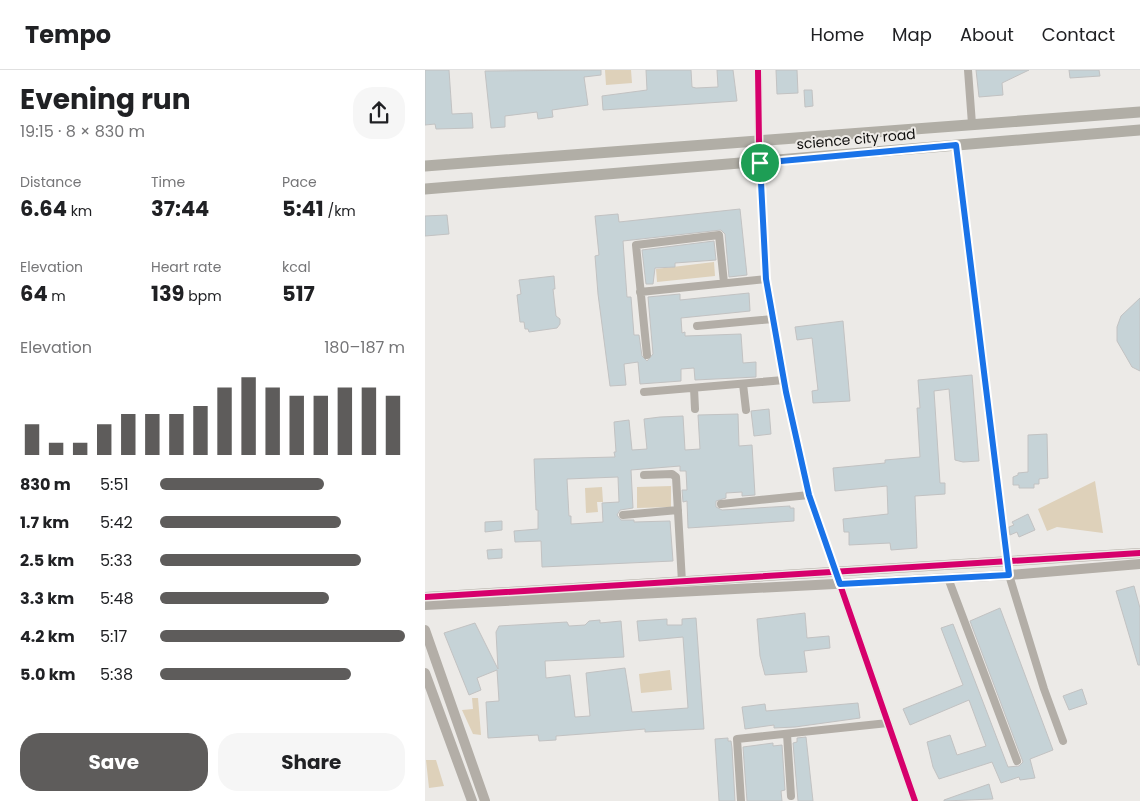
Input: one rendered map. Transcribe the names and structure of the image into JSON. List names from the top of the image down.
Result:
{
  "streets": {
    "main road": ["science city road"]
  },
  "page": {
    "header": "Tempo",
    "nav": [
      "Home",
      "Map",
      "About",
      "Contact"
    ],
    "heading": ["Evening run", "19:15 · 8 × 830 m"],
    "stats": [
      ["Distance", "6.64 km"],
      ["Time", "37:44"],
      ["Pace", "5:41 /km"],
      ["Elevation", "64 m"],
      ["Heart rate", "139 bpm"],
      ["kcal", "517"]
    ],
    "chart": ["Elevation", "180–187 m"],
    "list": [
      {
        "name": "830 m",
        "note": "5:51"
      },
      {
        "name": "1.7 km",
        "note": "5:42"
      },
      {
        "name": "2.5 km",
        "note": "5:33"
      },
      {
        "name": "3.3 km",
        "note": "5:48"
      },
      {
        "name": "4.2 km",
        "note": "5:17"
      },
      {
        "name": "5.0 km",
        "note": "5:38"
      }
    ],
    "buttons": ["Save", "Share"]
  }
}
